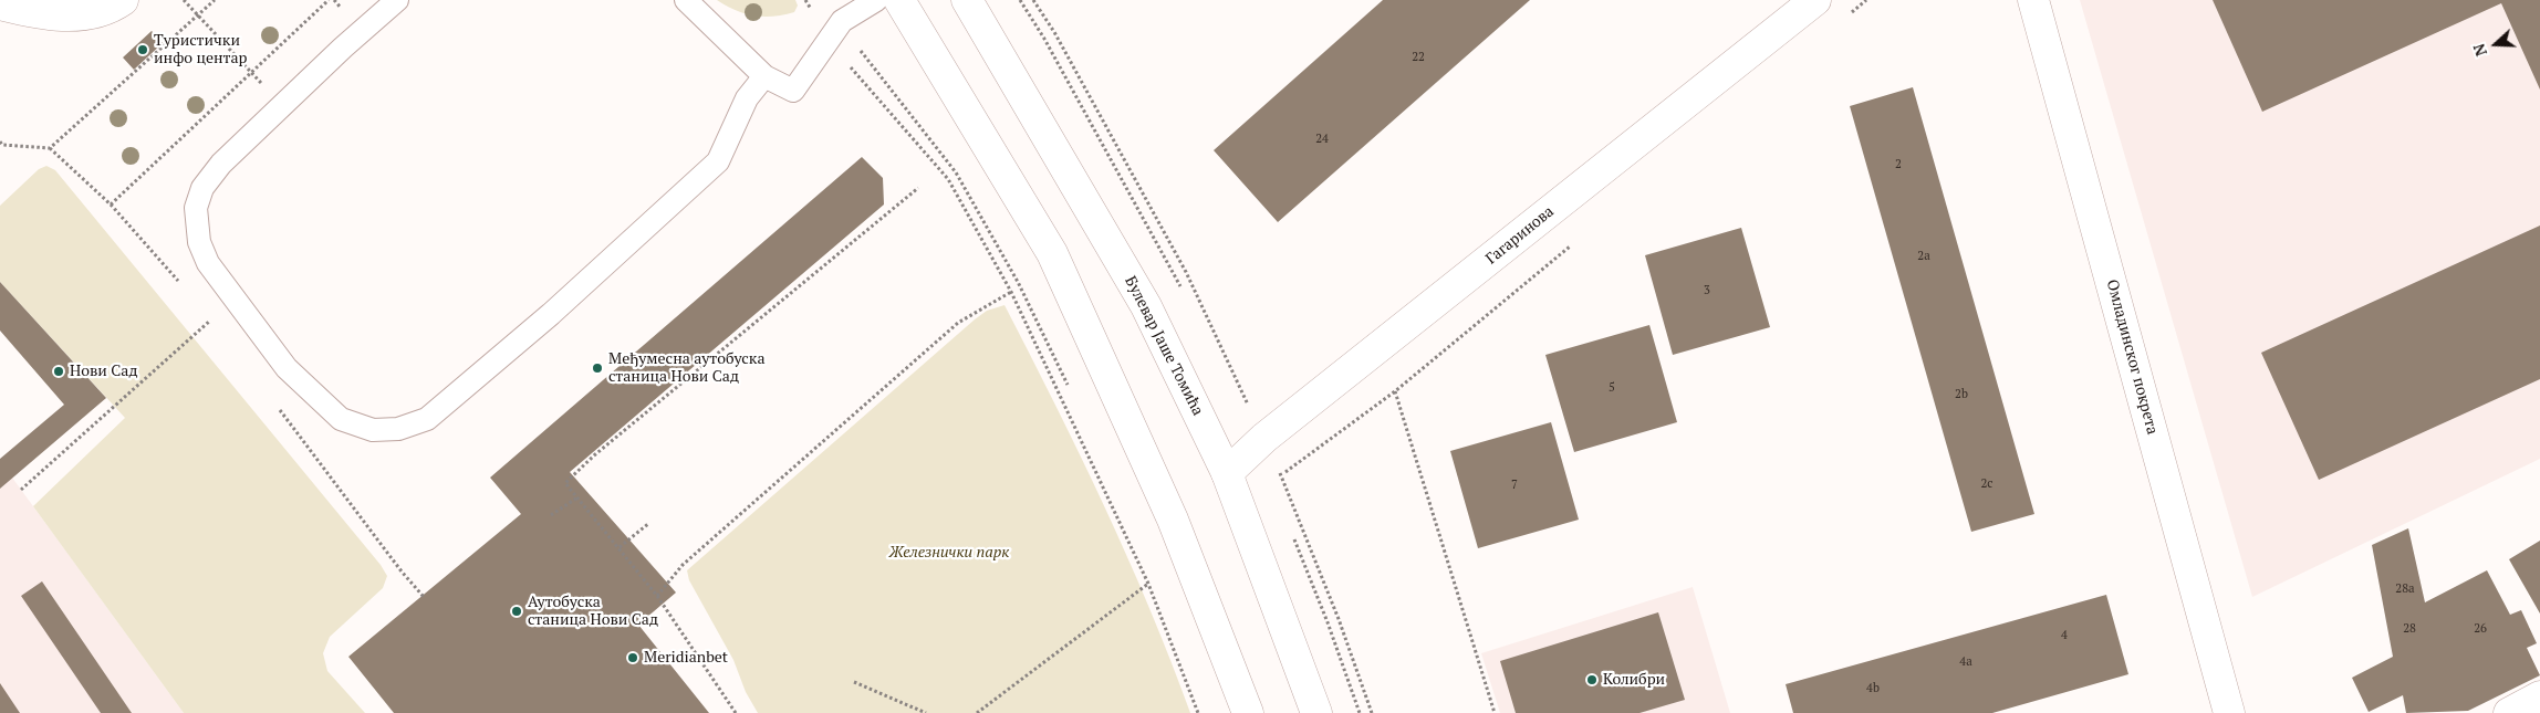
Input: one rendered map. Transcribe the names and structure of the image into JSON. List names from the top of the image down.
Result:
{
  "streets": {
    "street": ["Гагаринова", "Булевар Јаше Томића", "Омладинског покрета"]
  },
  "crossings": [
    ["Гагаринова", "Булевар Јаше Томића"]
  ],
  "parks": ["Железнички парк"],
  "places": [
    "Туристички инфо центар",
    "Међумесна аутобуска станица Нови Сад",
    "Нови Сад",
    "Аутобуска станица Нови Сад",
    "Meridianbet",
    "Колибри"
  ],
  "house_numbers": [
    "22",
    "24",
    "2",
    "2a",
    "3",
    "5",
    "2b",
    "2c",
    "7",
    "28a",
    "28",
    "26",
    "4",
    "4a",
    "4b"
  ],
  "north": "left"
}
